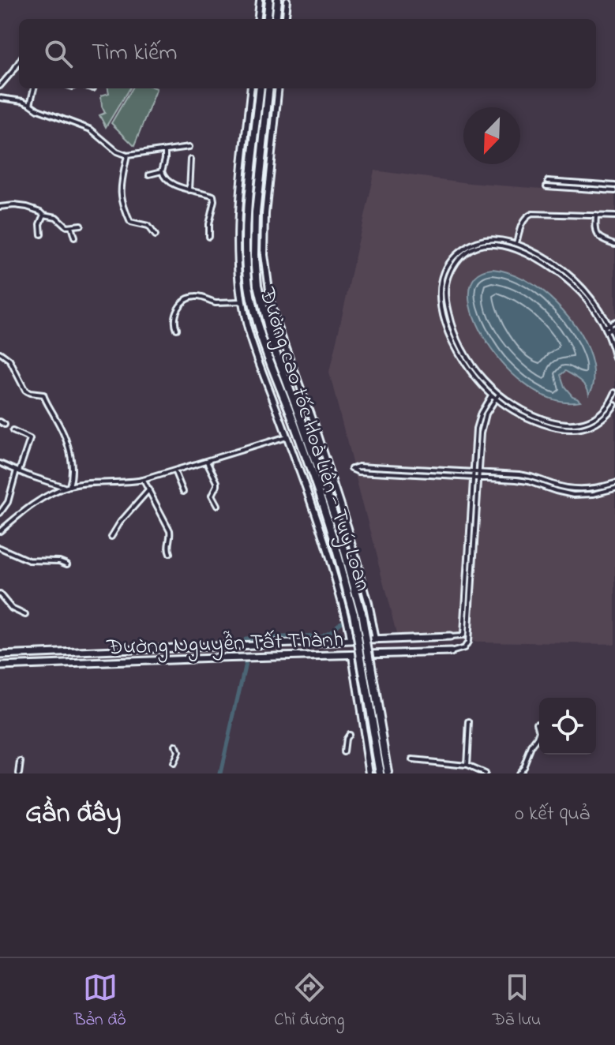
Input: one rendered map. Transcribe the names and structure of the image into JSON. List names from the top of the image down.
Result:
{
  "streets": {
    "highway": ["Đường cao tốc Hoà Liên - Tuý Loan"],
    "main road": ["Đường Nguyễn Tất Thành"]
  },
  "north": "bottom left",
  "page": {
    "search": "Tìm kiếm",
    "heading": ["Gần đây", "0 kết quả"],
    "nav": ["Bản đồ", "Chỉ đường", "Đã lưu"]
  }
}
